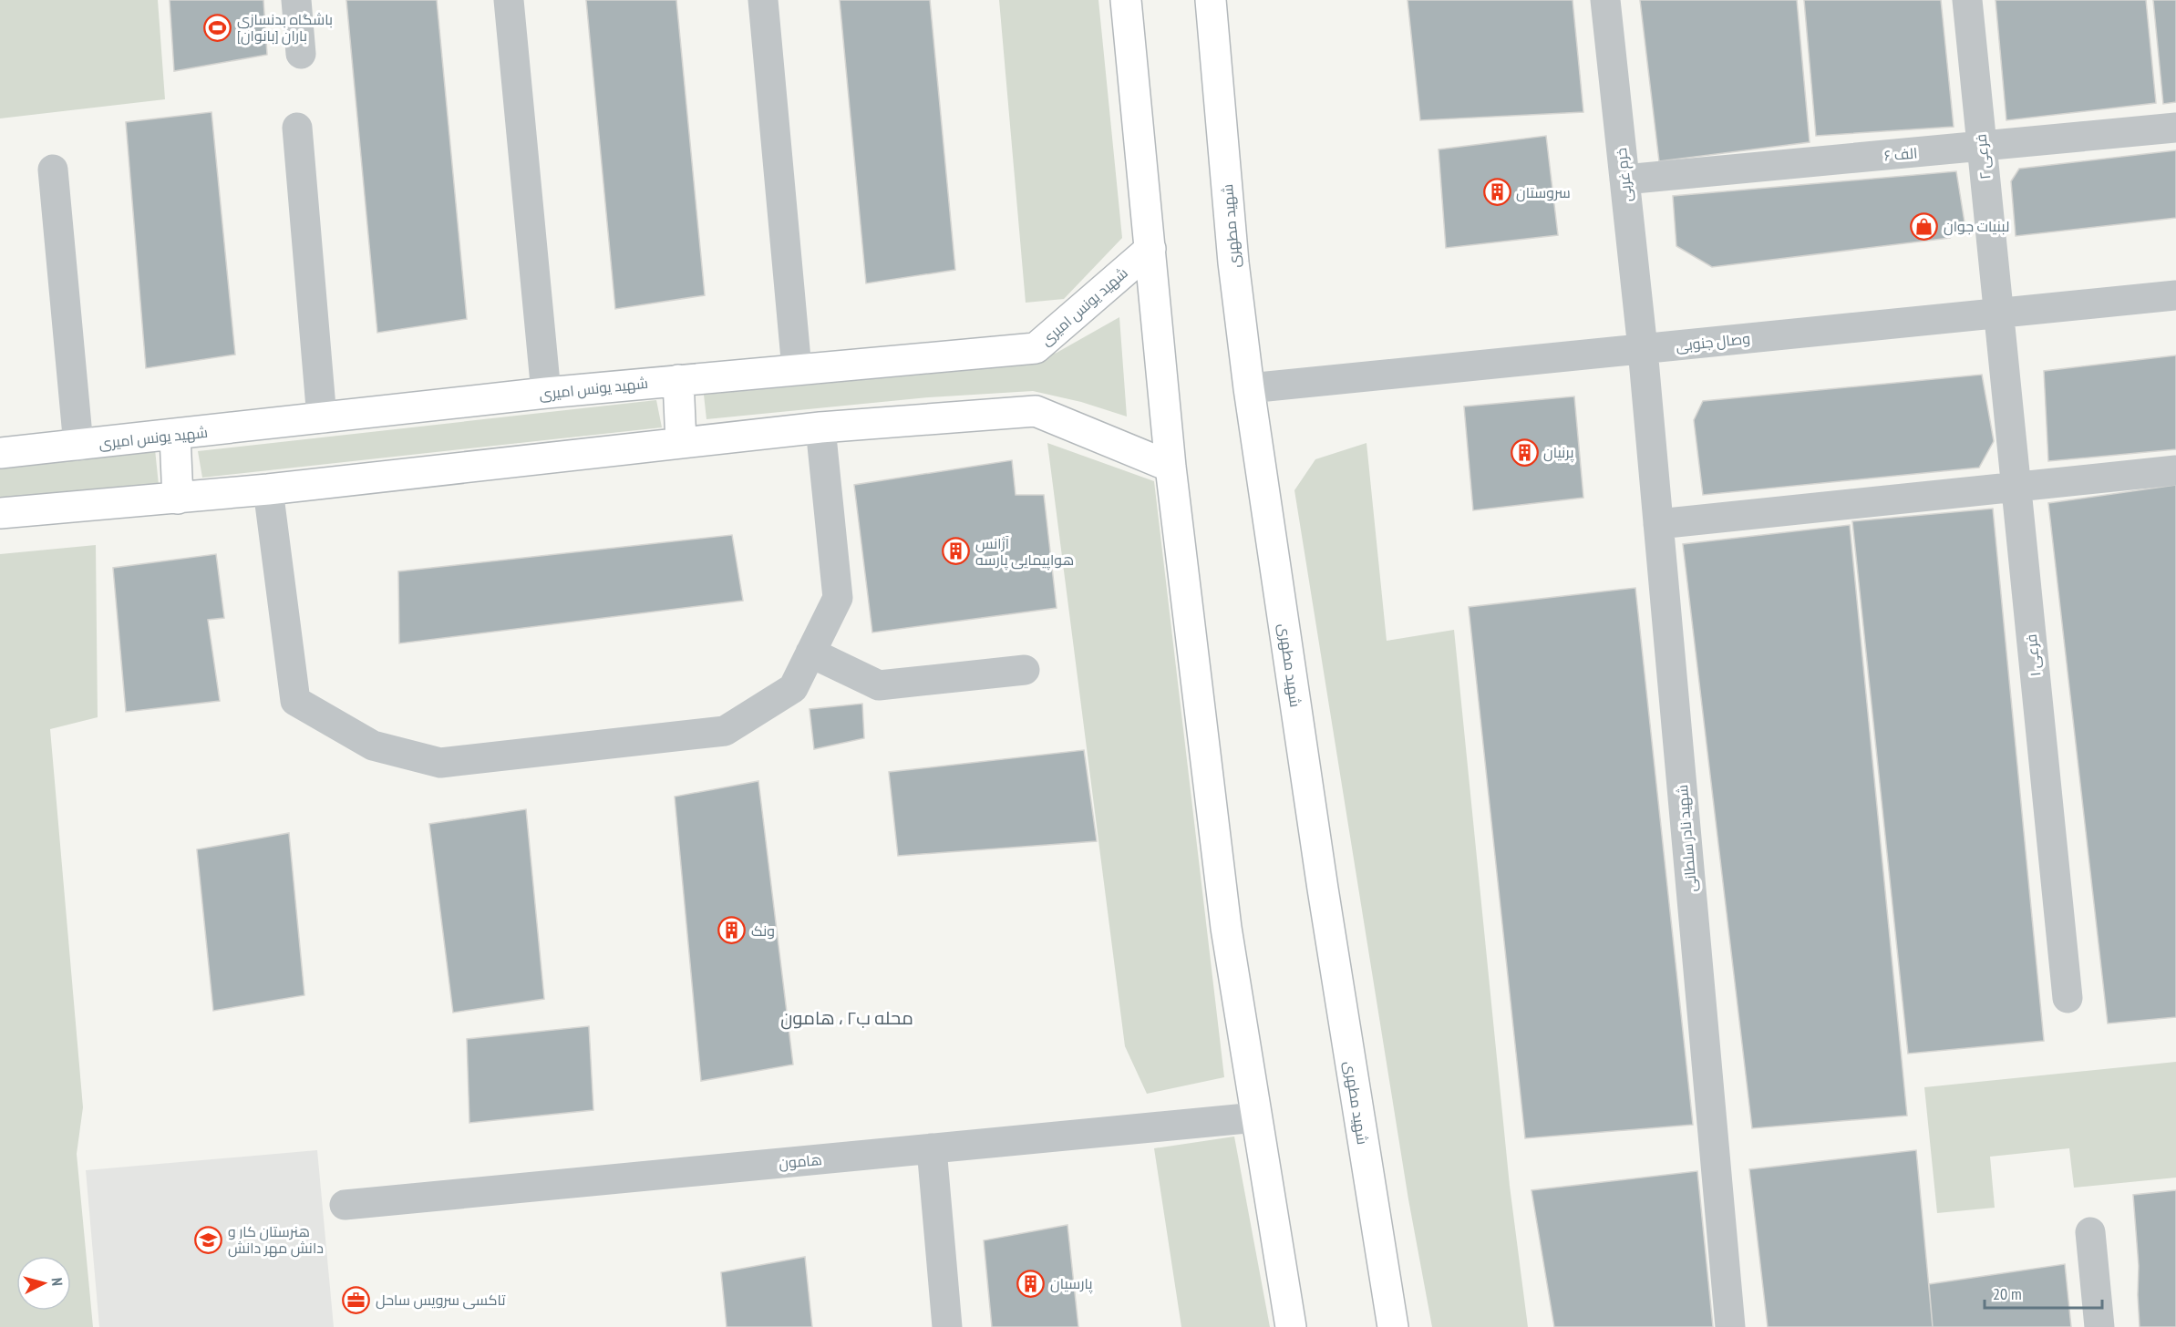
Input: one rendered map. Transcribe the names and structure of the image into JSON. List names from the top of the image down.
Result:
{
  "streets": {
    "main road": ["شهید مطهری", "شهید یونس امیری"],
    "street": [
      "۶ الف",
      "فرعی ۲",
      "خرم غربی",
      "وصال جنوبی",
      "فرعی ۱",
      "شهید نادر سلطانی",
      "هامون"
    ]
  },
  "crossings": [
    ["۶ الف", "فرعی ۲"],
    ["۶ الف", "خرم غربی"],
    ["فرعی ۲", "وصال جنوبی"],
    ["فرعی ۲", "فرعی ۱"],
    ["خرم غربی", "وصال جنوبی"],
    ["خرم غربی", "شهید نادر سلطانی"],
    ["شهید مطهری", "وصال جنوبی"],
    ["وصال جنوبی", "فرعی ۱"],
    ["وصال جنوبی", "شهید نادر سلطانی"]
  ],
  "districts": ["محله ب۲ ، هامون"],
  "places": {
    "sports": ["باشگاه بدنسازی باران [بانوان]"],
    "building": [
      "سروستان",
      "پرنیان",
      "آژانس هواپیمایی پارسه",
      "ونک",
      "پارسیان"
    ],
    "shop": ["لبنیات جوان"],
    "school or university": ["هنرستان کار و دانش مهر دانش"],
    "office": ["تاکسی سرویس ساحل"]
  },
  "scale_bar": "20 m",
  "north": "right"
}
